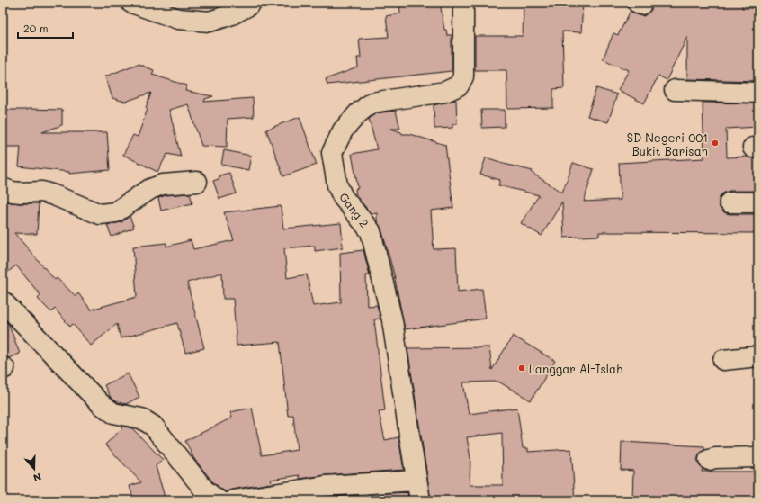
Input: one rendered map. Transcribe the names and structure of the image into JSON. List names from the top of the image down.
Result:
{
  "streets": {
    "street": ["Gang 2"]
  },
  "places": ["SD Negeri 001 Bukit Barisan", "Langgar Al-Islah"],
  "scale_bar": "20 m",
  "north": "bottom"
}
